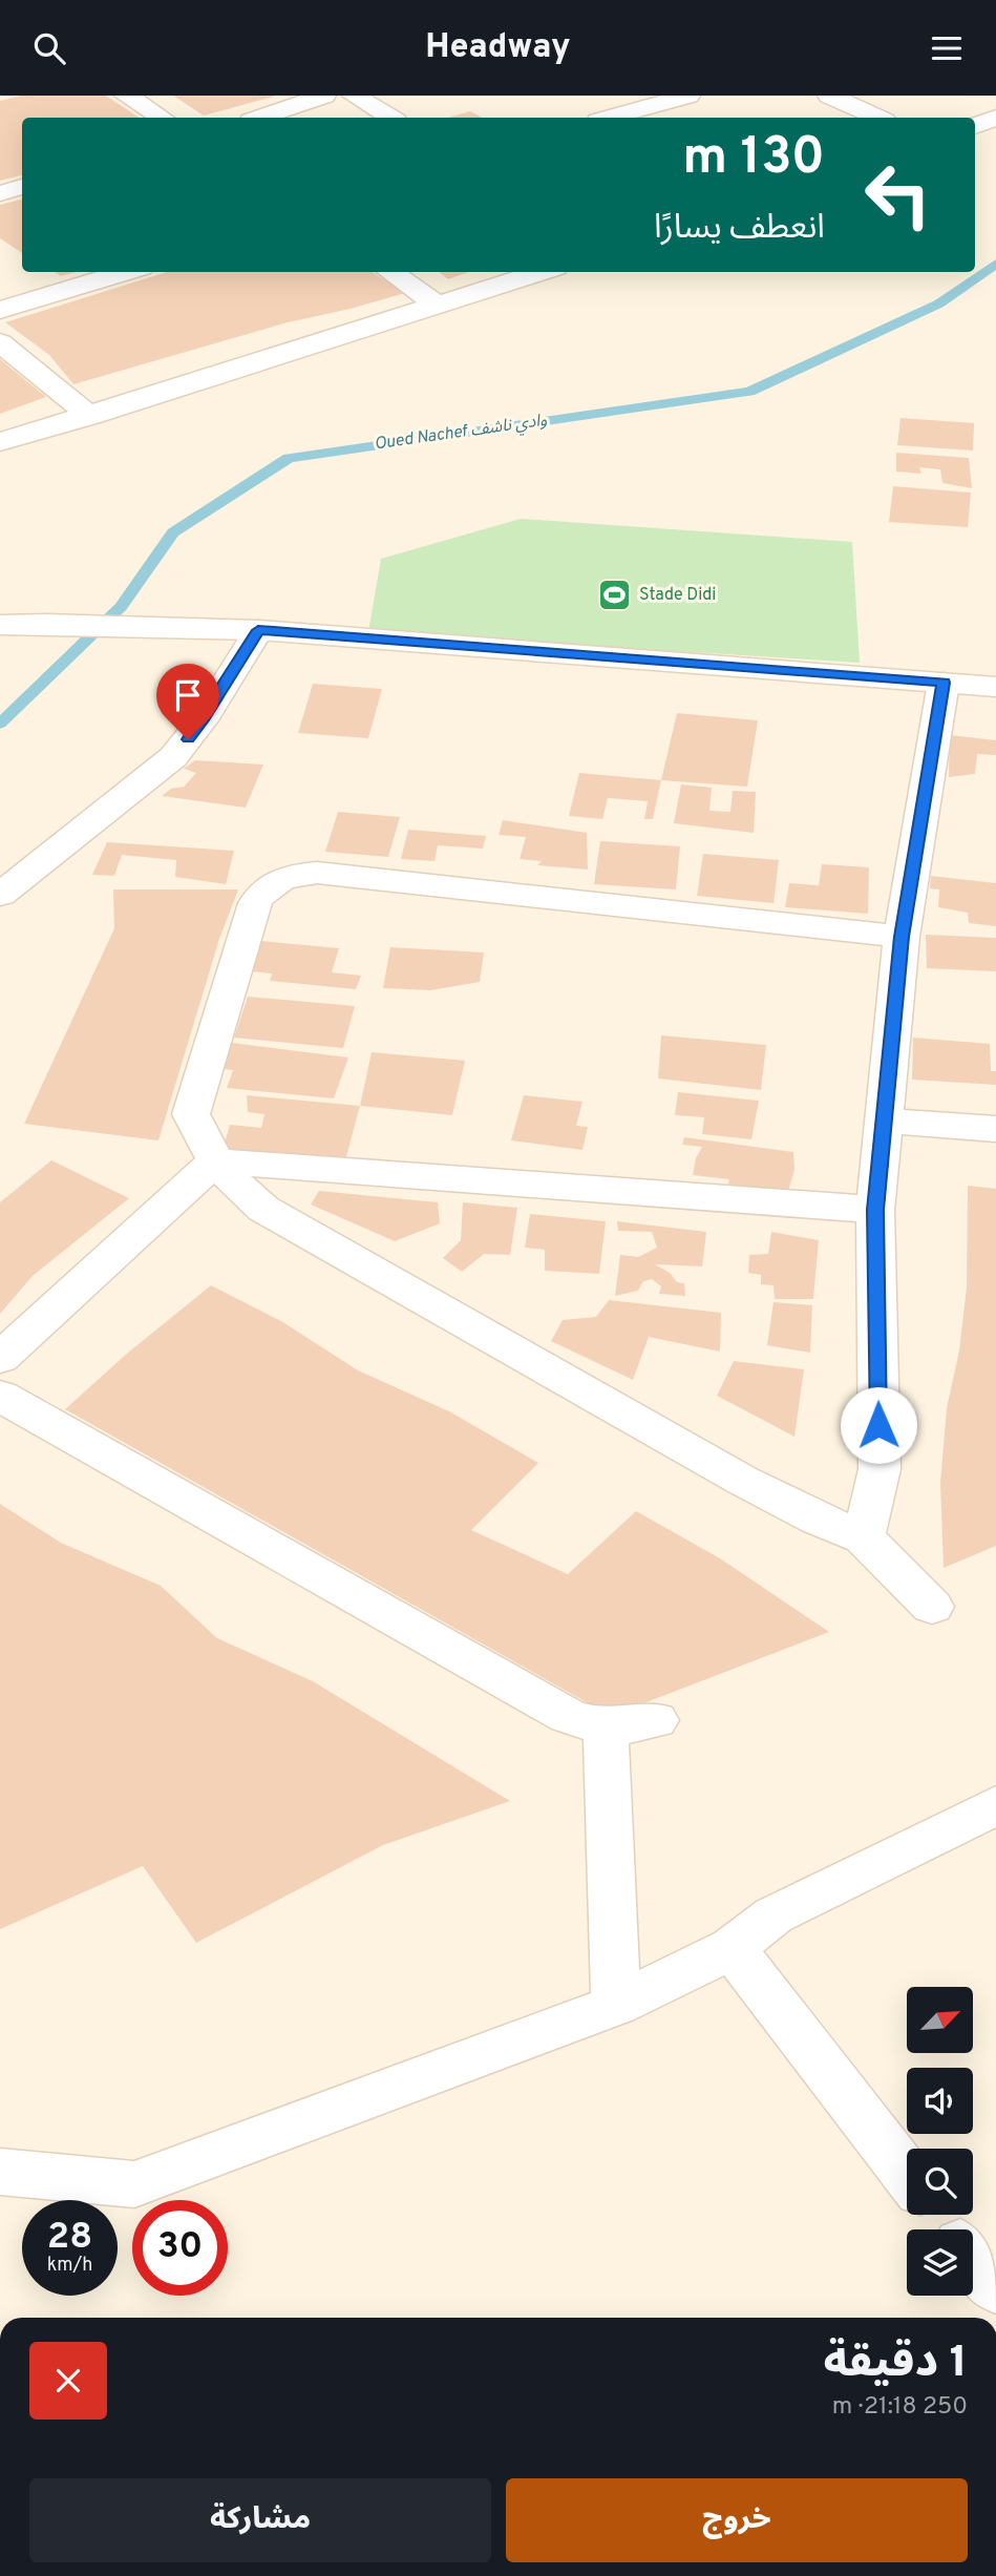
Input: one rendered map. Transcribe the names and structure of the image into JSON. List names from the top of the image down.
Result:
{
  "water": ["Oued Nachef وادي ناشف"],
  "places": {
    "sports": ["Stade Didi"]
  },
  "north": "top right",
  "page": {
    "header": "Headway",
    "turn": ["130 m", "انعطف يسارًا"],
    "speed": "28 km/h",
    "limit": "30",
    "heading": ["1 دقيقة", "250 m · 21:18"],
    "buttons": ["خروج", "مشاركة"]
  }
}
